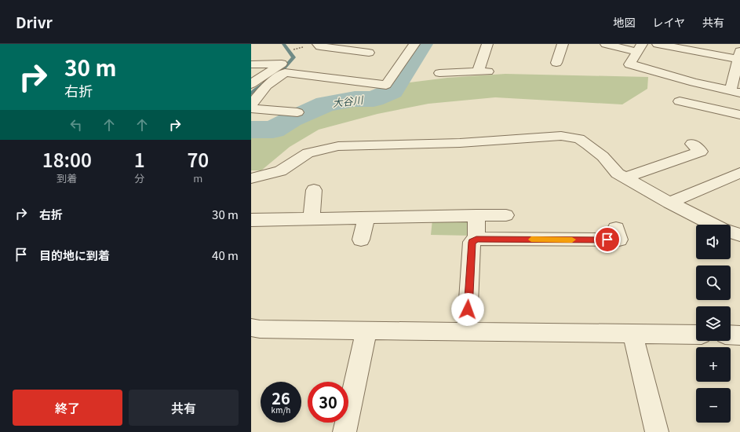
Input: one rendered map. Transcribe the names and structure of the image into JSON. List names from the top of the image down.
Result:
{
  "water": ["大谷川"],
  "page": {
    "header": "Drivr",
    "nav": ["地図", "レイヤ", "共有"],
    "turn": ["30 m", "右折"],
    "eta": [
      "18:00",
      "到着",
      "1",
      "分",
      "70",
      "m"
    ],
    "list": [
      {
        "name": "右折",
        "value": "30 m"
      },
      {
        "name": "目的地に到着",
        "value": "40 m"
      }
    ],
    "map_buttons": ["+", "−"],
    "speed": "26 km/h",
    "limit": "30",
    "buttons": ["終了", "共有"]
  }
}
